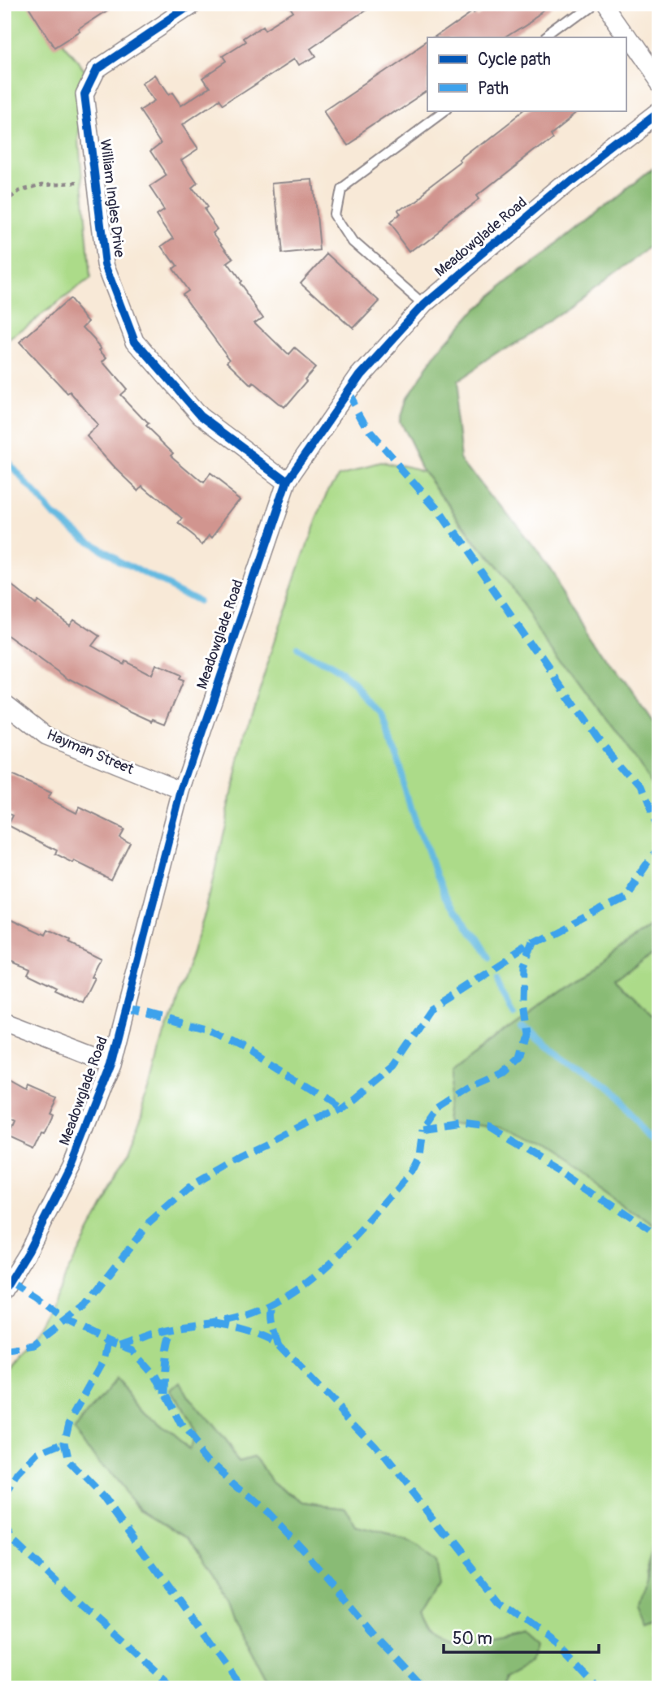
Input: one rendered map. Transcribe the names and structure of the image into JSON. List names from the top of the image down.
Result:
{
  "streets": {
    "street": ["William Ingles Drive", "Meadowglade Road", "Hayman Street"]
  },
  "crossings": [
    ["William Ingles Drive", "Meadowglade Road"],
    ["Meadowglade Road", "Hayman Street"]
  ],
  "legend": ["Cycle path", "Path"],
  "scale_bar": "50 m"
}
